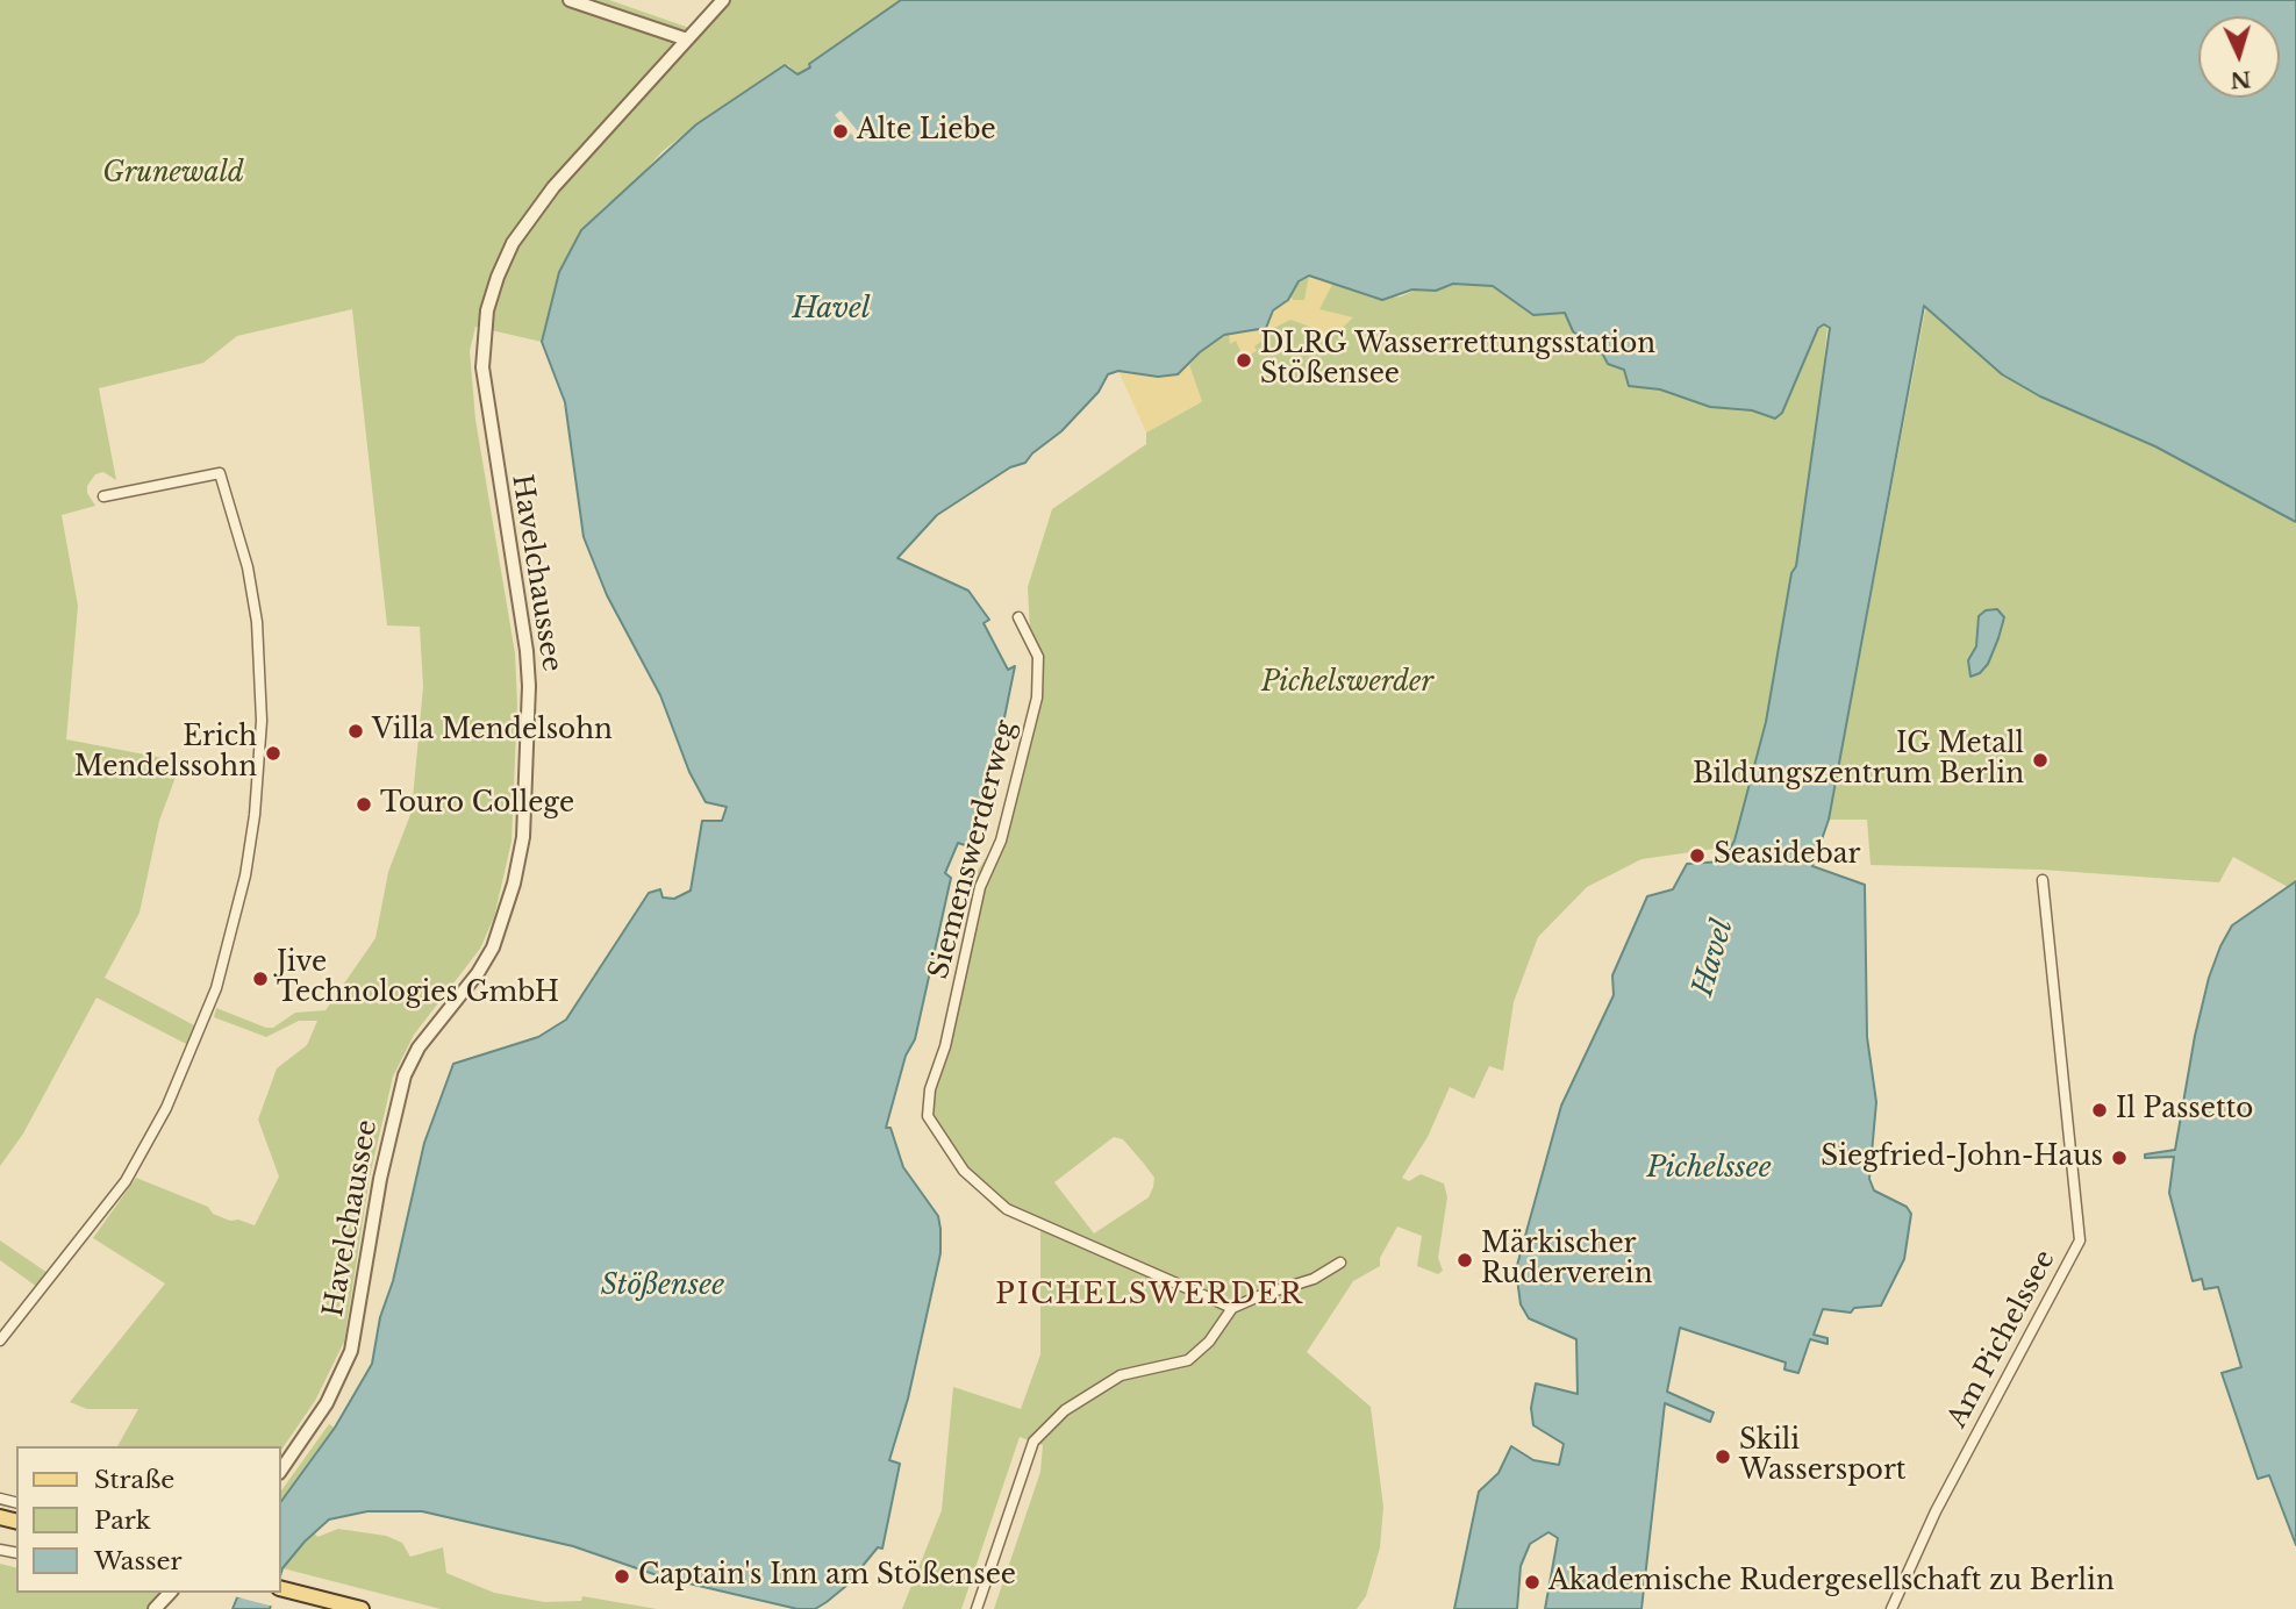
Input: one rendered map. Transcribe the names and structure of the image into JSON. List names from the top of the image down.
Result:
{
  "streets": {
    "street": ["Havelchaussee", "Siemenswerderweg", "Am Pichelssee"]
  },
  "districts": ["PICHELSWERDER"],
  "water": ["Havel", "Pichelssee", "Stößensee"],
  "parks": ["Grunewald", "Pichelswerder"],
  "places": [
    "Alte Liebe",
    "DLRG Wasserrettungsstation Stößensee",
    "Villa Mendelsohn",
    "Erich Mendelssohn",
    "IG Metall Bildungszentrum Berlin",
    "Touro College",
    "Seasidebar",
    "Jive Technologies GmbH",
    "Il Passetto",
    "Siegfried-John-Haus",
    "Märkischer Ruderverein",
    "Skili Wassersport",
    "Captain's Inn am Stößensee",
    "Akademische Rudergesellschaft zu Berlin"
  ],
  "legend": ["Straße", "Park", "Wasser"],
  "north": "bottom"
}
